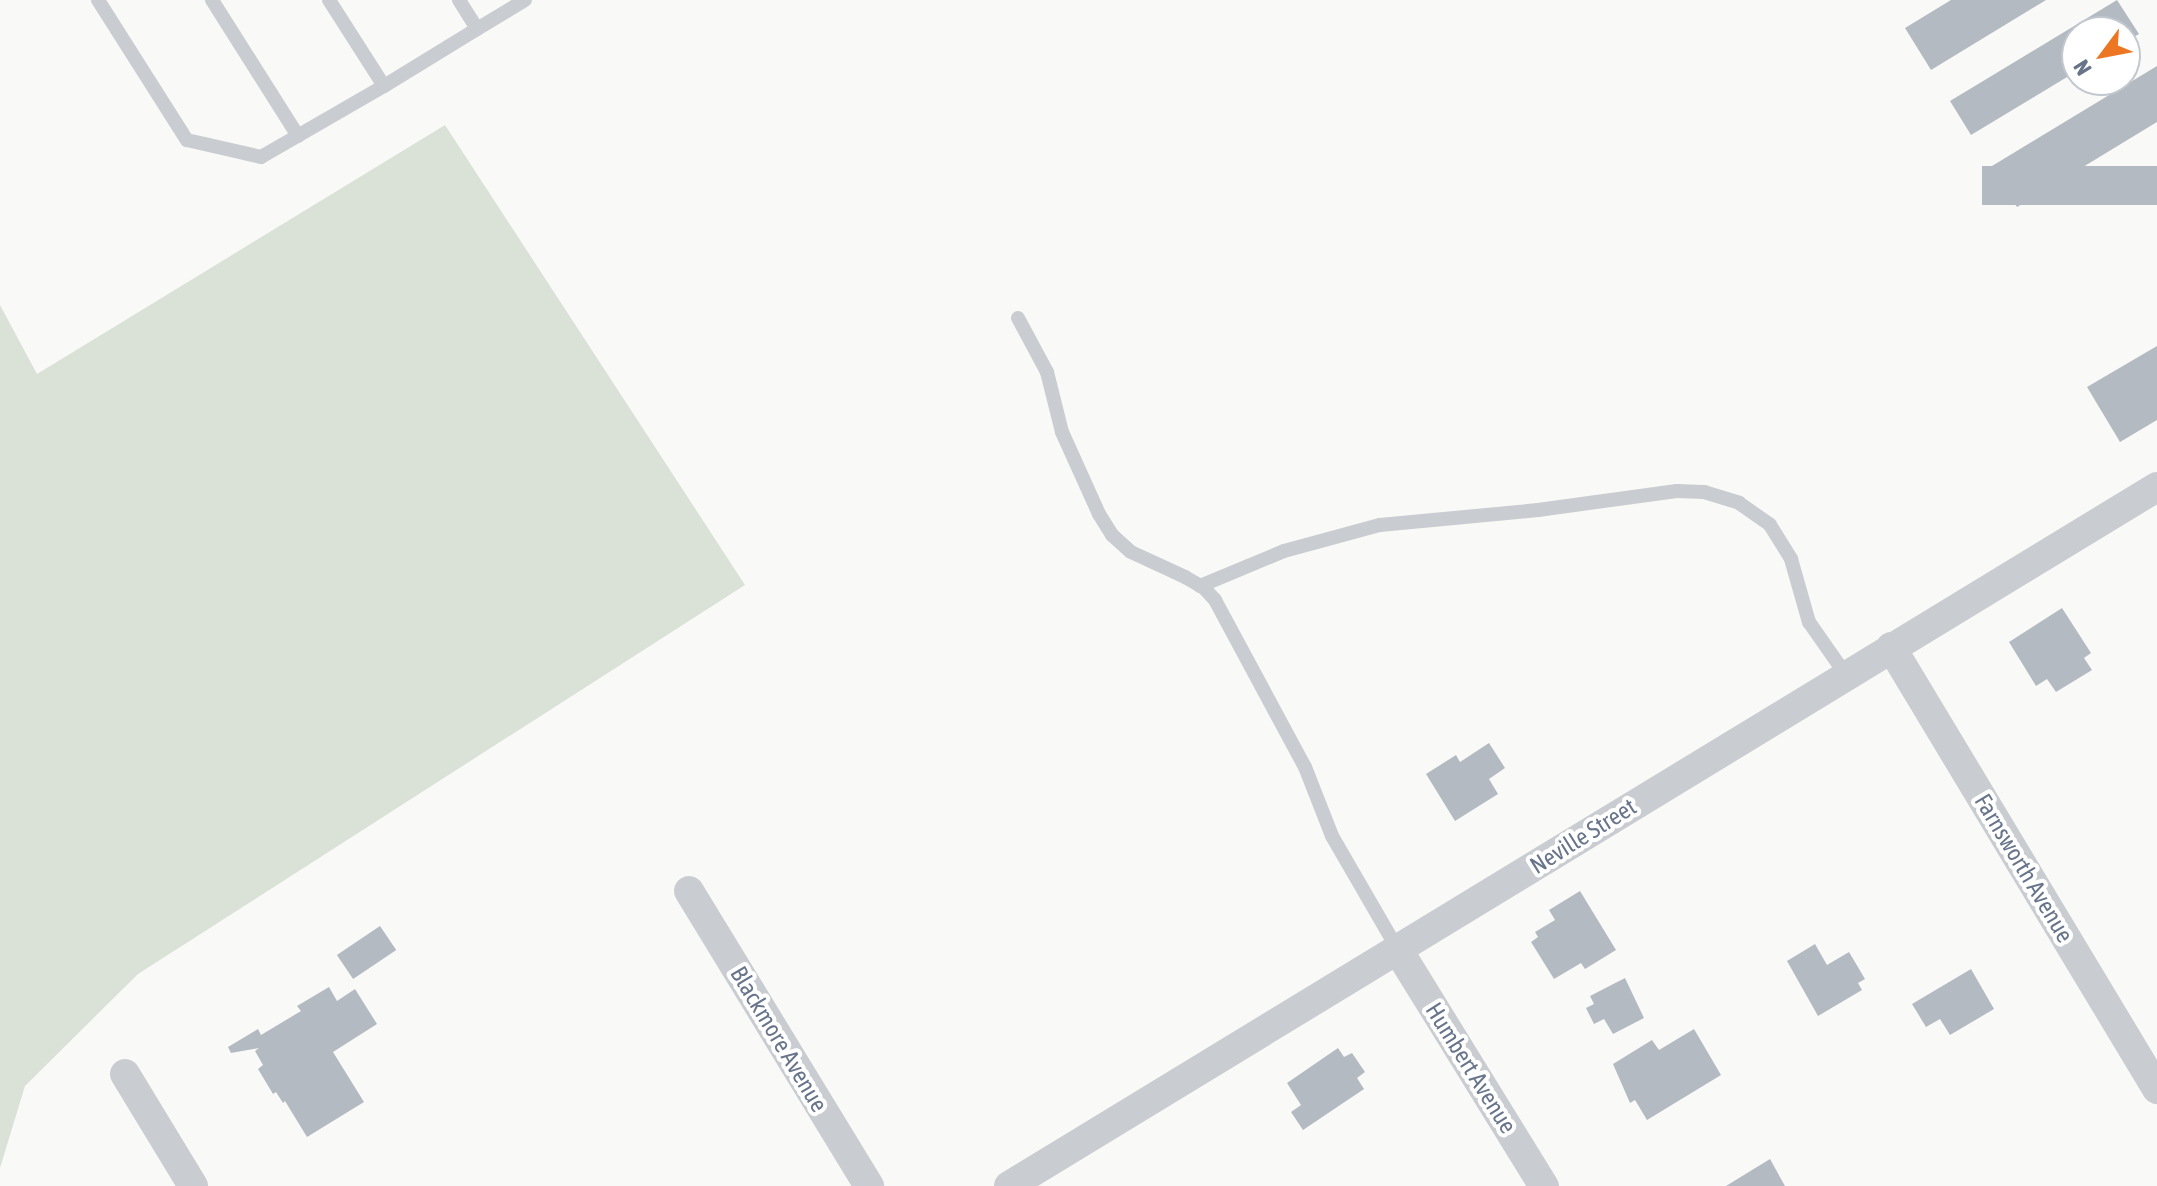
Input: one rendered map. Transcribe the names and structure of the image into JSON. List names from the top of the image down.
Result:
{
  "streets": {
    "street": [
      "Neville Street",
      "Farnsworth Avenue",
      "Blackmore Avenue",
      "Humbert Avenue"
    ]
  },
  "crossings": [
    ["Neville Street", "Farnsworth Avenue"],
    ["Neville Street", "Humbert Avenue"]
  ],
  "north": "bottom left"
}
